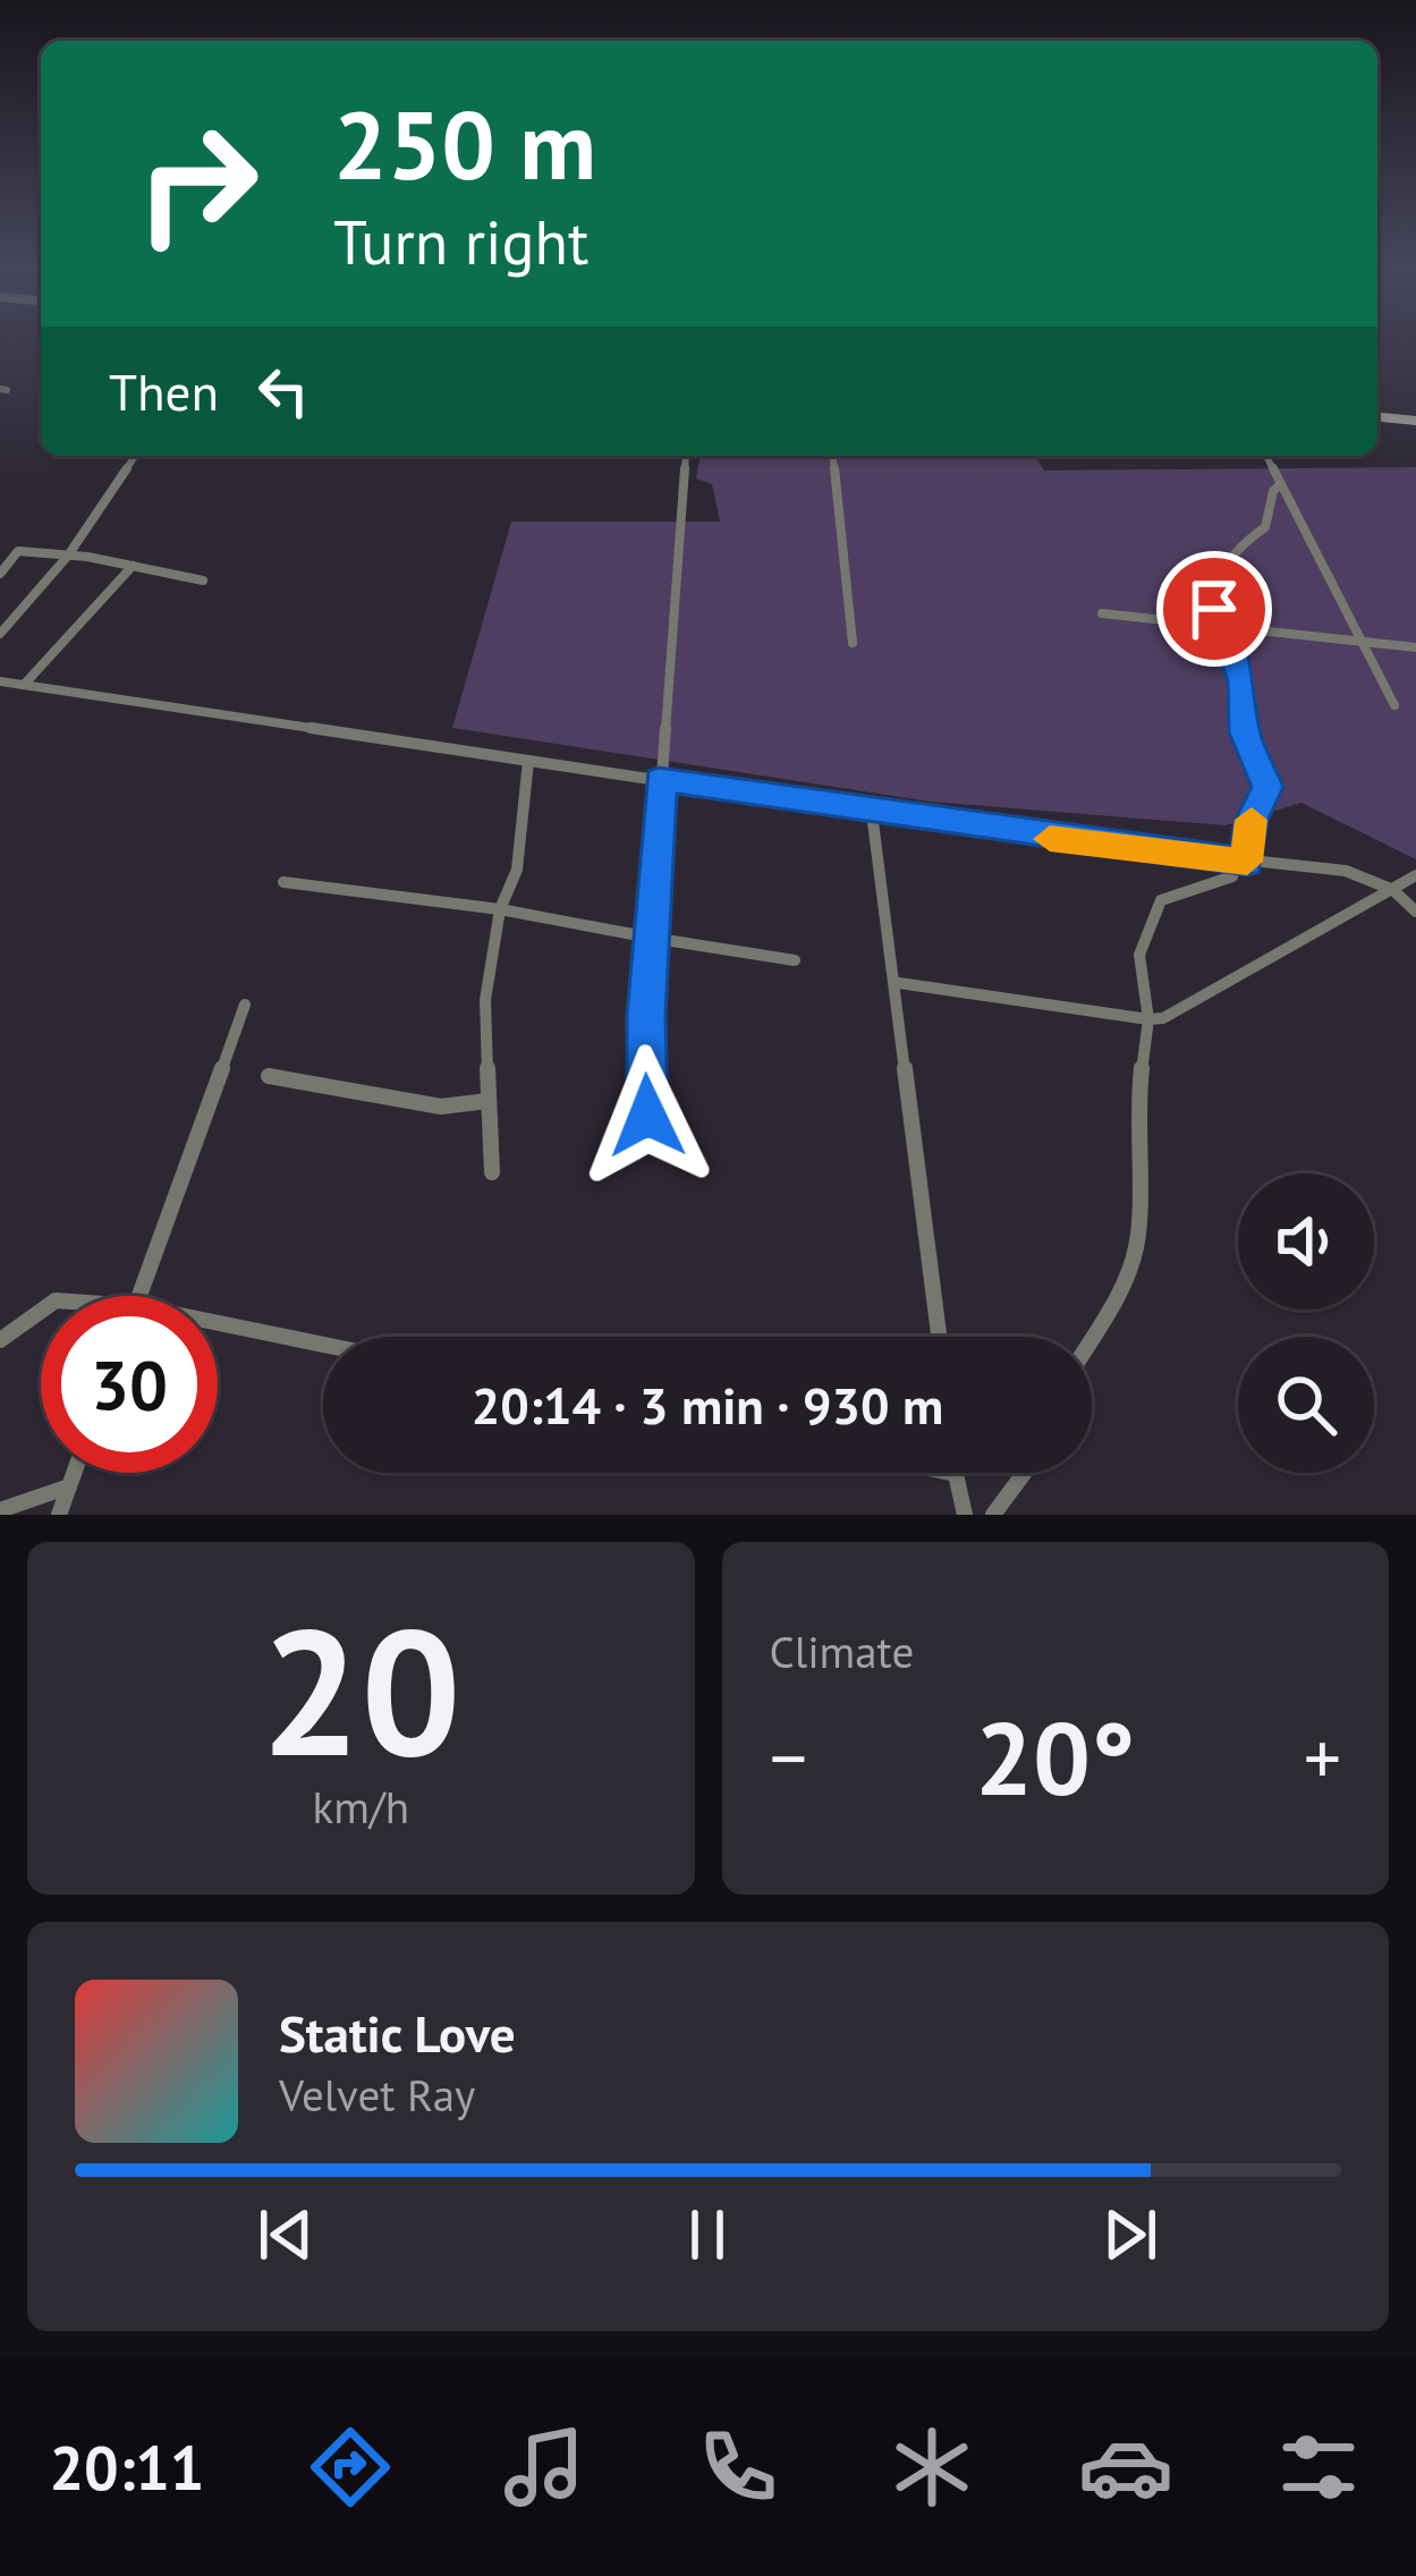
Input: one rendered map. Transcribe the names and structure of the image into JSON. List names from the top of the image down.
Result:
{
  "page": {
    "turn": ["250 m", "Turn right"],
    "then": "Then",
    "limit": "30",
    "trip": "20:14 · 3 min · 930 m",
    "tile": [
      ["20", "km/h"],
      "Climate"
    ],
    "heat": ["−", "20°", "+"],
    "song": ["Static Love", "Velvet Ray"],
    "tabs": "20:11"
  }
}
